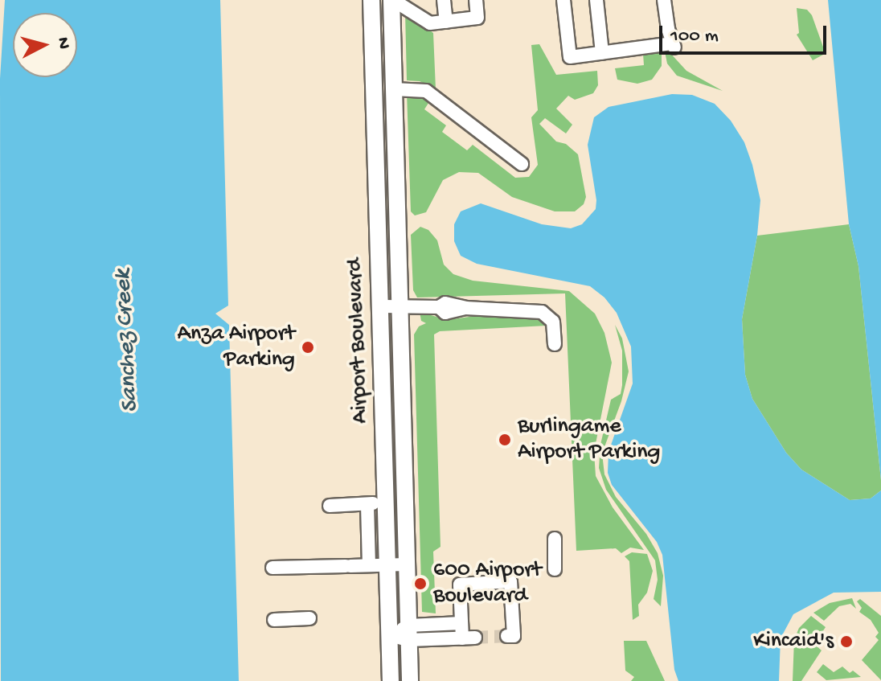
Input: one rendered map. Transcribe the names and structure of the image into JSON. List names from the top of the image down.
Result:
{
  "streets": {
    "main road": ["Airport Boulevard"]
  },
  "water": ["Sanchez Creek"],
  "places": [
    "Anza Airport Parking",
    "Burlingame Airport Parking",
    "600 Airport Boulevard",
    "Kincaid's"
  ],
  "scale_bar": "100 m",
  "north": "right"
}
